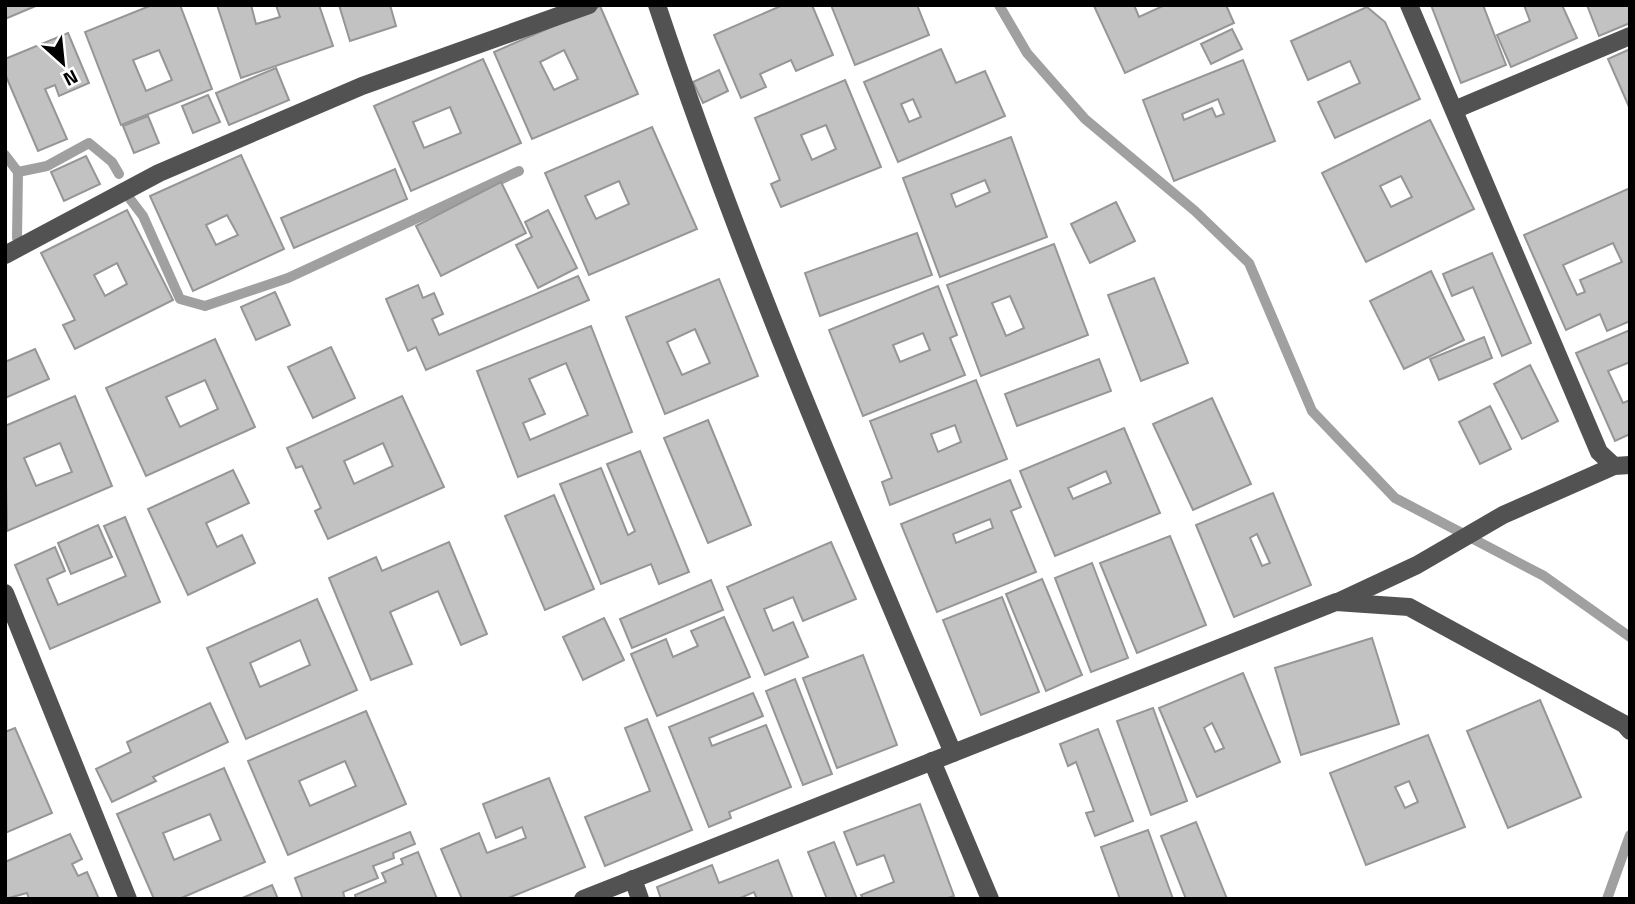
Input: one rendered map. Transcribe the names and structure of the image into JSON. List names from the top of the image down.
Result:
{
  "north": "bottom right"
}
